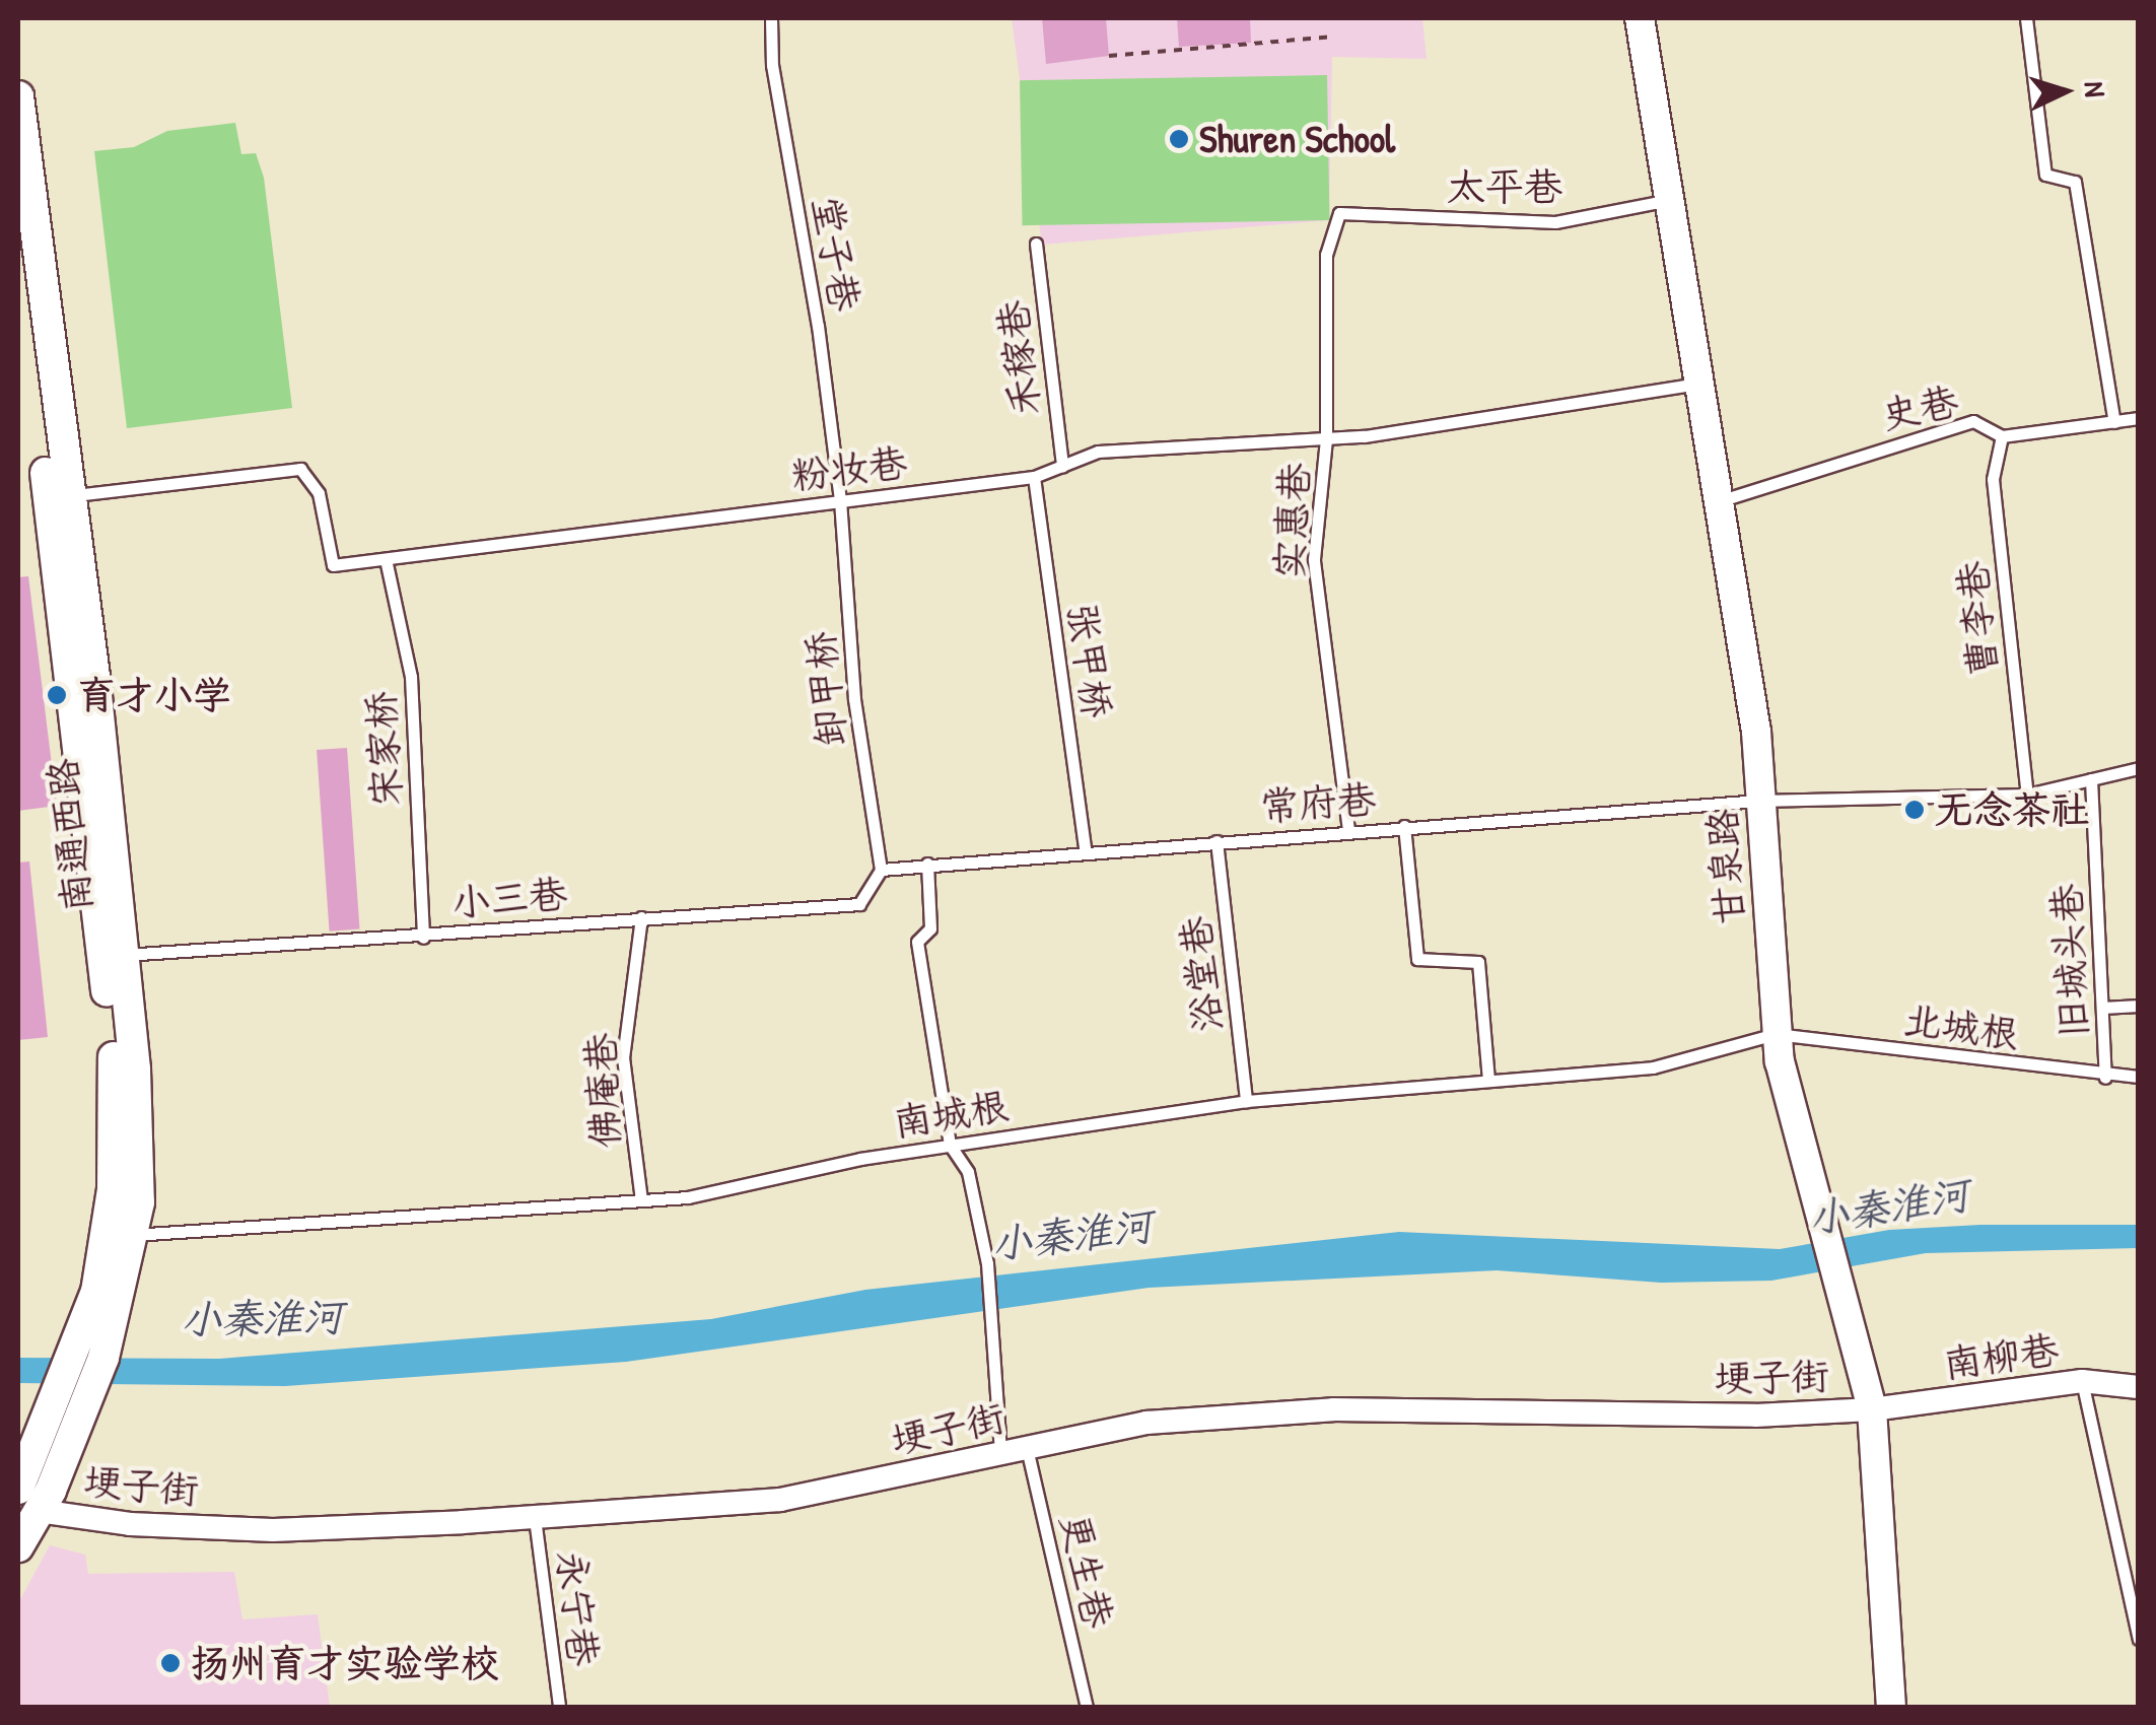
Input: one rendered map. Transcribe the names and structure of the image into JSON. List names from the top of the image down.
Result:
{
  "streets": {
    "main road": ["南通西路"],
    "street": ["甘泉路", "南柳巷", "埂子街"],
    "lane": [
      "太平巷",
      "堂子巷",
      "禾稼巷",
      "史巷",
      "粉妆巷",
      "实惠巷",
      "曹李巷",
      "张甲桥",
      "卸甲桥",
      "宋家桥",
      "常府巷",
      "小三巷",
      "旧城头巷",
      "浴堂巷",
      "北城根",
      "佛庵巷",
      "南城根",
      "更生巷",
      "永宁巷"
    ]
  },
  "crossings": [
    ["太平巷", "实惠巷"],
    ["太平巷", "甘泉路"],
    ["堂子巷", "粉妆巷"],
    ["堂子巷", "卸甲桥"],
    ["禾稼巷", "粉妆巷"],
    ["史巷", "曹李巷"],
    ["史巷", "甘泉路"],
    ["粉妆巷", "实惠巷"],
    ["粉妆巷", "张甲桥"],
    ["粉妆巷", "卸甲桥"],
    ["粉妆巷", "宋家桥"],
    ["粉妆巷", "南通西路"],
    ["粉妆巷", "甘泉路"],
    ["实惠巷", "常府巷"],
    ["曹李巷", "常府巷"],
    ["张甲桥", "常府巷"],
    ["卸甲桥", "常府巷"],
    ["卸甲桥", "小三巷"],
    ["宋家桥", "小三巷"],
    ["常府巷", "甘泉路"],
    ["常府巷", "小三巷"],
    ["常府巷", "旧城头巷"],
    ["常府巷", "浴堂巷"],
    ["南通西路", "小三巷"],
    ["南通西路", "南城根"],
    ["南通西路", "埂子街"],
    ["甘泉路", "北城根"],
    ["甘泉路", "南城根"],
    ["甘泉路", "南柳巷"],
    ["甘泉路", "埂子街"],
    ["小三巷", "佛庵巷"],
    ["旧城头巷", "北城根"],
    ["浴堂巷", "南城根"],
    ["北城根", "南城根"],
    ["佛庵巷", "南城根"],
    ["南柳巷", "埂子街"],
    ["埂子街", "更生巷"],
    ["埂子街", "永宁巷"]
  ],
  "water": ["小秦淮河"],
  "places": [
    "Shuren School",
    "育才小学",
    "无念茶社",
    "扬州育才实验学校"
  ],
  "north": "right"
}
